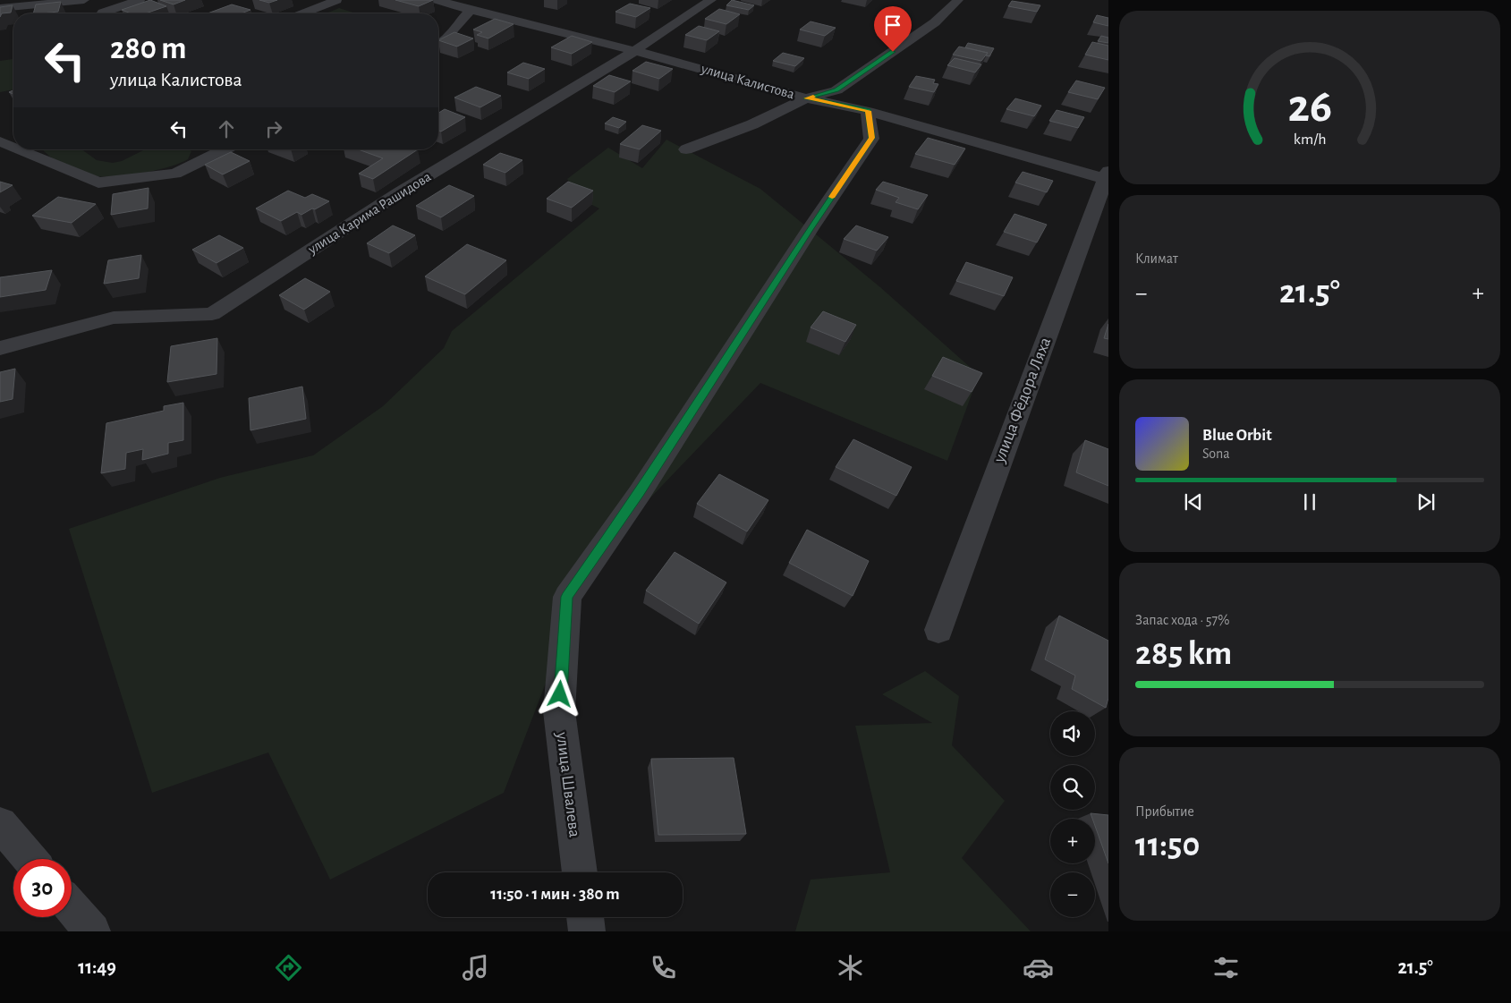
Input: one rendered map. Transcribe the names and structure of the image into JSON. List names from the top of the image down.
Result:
{
  "streets": {
    "street": [
      "улица Калистова",
      "улица Карима Рашидова",
      "улица Фёдора Ляха",
      "улица Швалева"
    ]
  },
  "crossings": [
    ["улица Калистова", "улица Карима Рашидова"],
    ["улица Калистова", "улица Фёдора Ляха"],
    ["улица Калистова", "улица Швалева"]
  ],
  "page": {
    "turn": ["280 m", "улица Калистова"],
    "tile": [
      "Климат",
      ["Запас хода · 57%", "285 km"],
      ["Прибытие", "11:50"]
    ],
    "heat": ["−", "21.5°", "+"],
    "song": ["Blue Orbit", "Sona"],
    "map_buttons": ["+", "−"],
    "limit": "30",
    "trip": "11:50 · 1 мин · 380 m",
    "tabs": ["11:49", "21.5°"],
    "gauge": ["26", "km/h"]
  }
}
